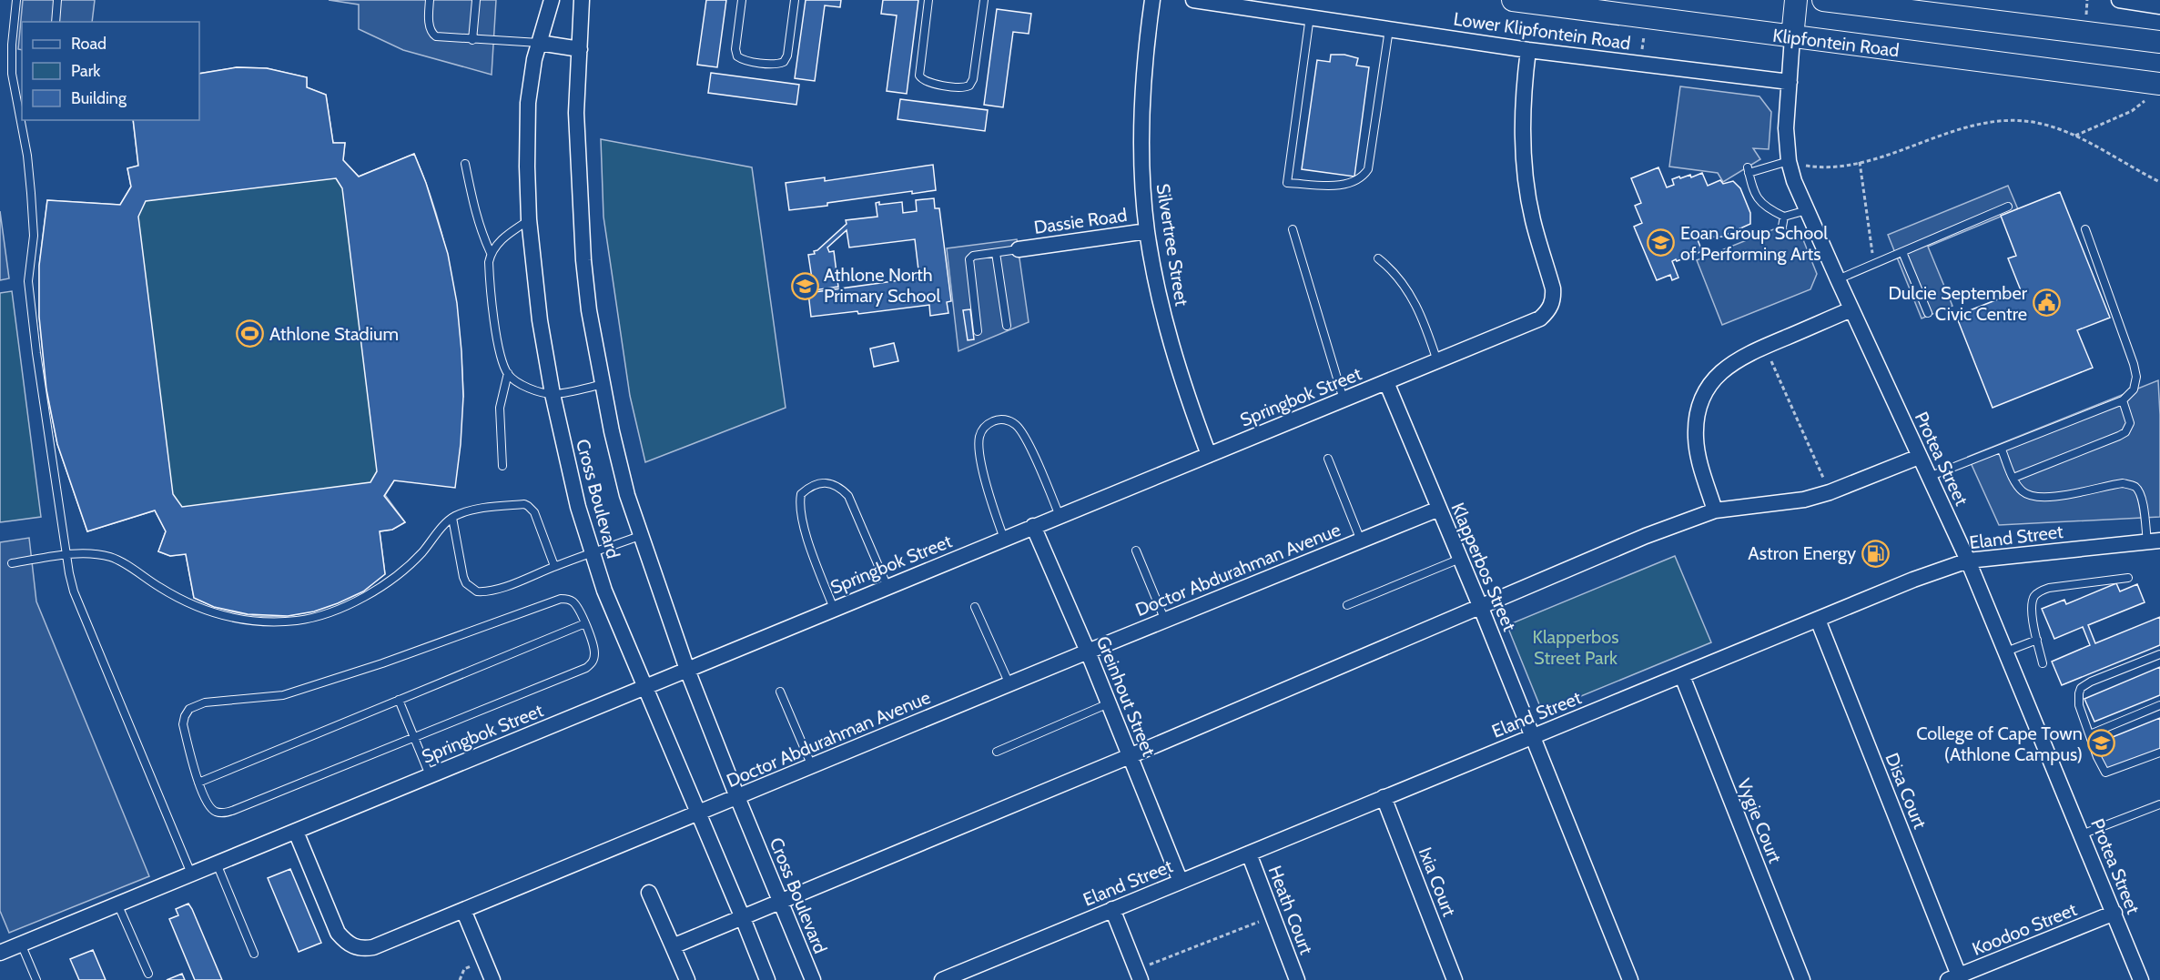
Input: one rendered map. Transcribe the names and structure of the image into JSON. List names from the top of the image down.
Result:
{
  "streets": {
    "main road": ["Klipfontein Road"],
    "street": [
      "Lower Klipfontein Road",
      "Dassie Road",
      "Silvertree Street",
      "Springbok Street",
      "Protea Street",
      "Cross Boulevard",
      "Eland Street",
      "Klapperbos Street",
      "Doctor Abdurahman Avenue",
      "Greinhout Street",
      "Disa Court",
      "Vygie Court",
      "Ixia Court",
      "Heath Court",
      "Koodoo Street"
    ]
  },
  "crossings": [
    ["Lower Klipfontein Road", "Springbok Street"],
    ["Lower Klipfontein Road", "Protea Street"],
    ["Klipfontein Road", "Protea Street"],
    ["Dassie Road", "Silvertree Street"],
    ["Silvertree Street", "Springbok Street"],
    ["Springbok Street", "Cross Boulevard"],
    ["Springbok Street", "Klapperbos Street"],
    ["Springbok Street", "Doctor Abdurahman Avenue"],
    ["Springbok Street", "Greinhout Street"],
    ["Protea Street", "Eland Street"],
    ["Protea Street", "Koodoo Street"],
    ["Cross Boulevard", "Doctor Abdurahman Avenue"],
    ["Eland Street", "Klapperbos Street"],
    ["Eland Street", "Greinhout Street"],
    ["Eland Street", "Disa Court"],
    ["Eland Street", "Vygie Court"],
    ["Eland Street", "Ixia Court"],
    ["Eland Street", "Heath Court"],
    ["Klapperbos Street", "Doctor Abdurahman Avenue"],
    ["Doctor Abdurahman Avenue", "Greinhout Street"],
    ["Disa Court", "Koodoo Street"]
  ],
  "parks": ["Klapperbos Street Park"],
  "places": {
    "school or university": ["Eoan Group School of Performing Arts", "Athlone North Primary School", "College of Cape Town (Athlone Campus)"],
    "public building": ["Dulcie September Civic Centre"],
    "sports": ["Athlone Stadium"],
    "fuel station": ["Astron Energy"]
  },
  "legend": ["Road", "Park", "Building"]
}
